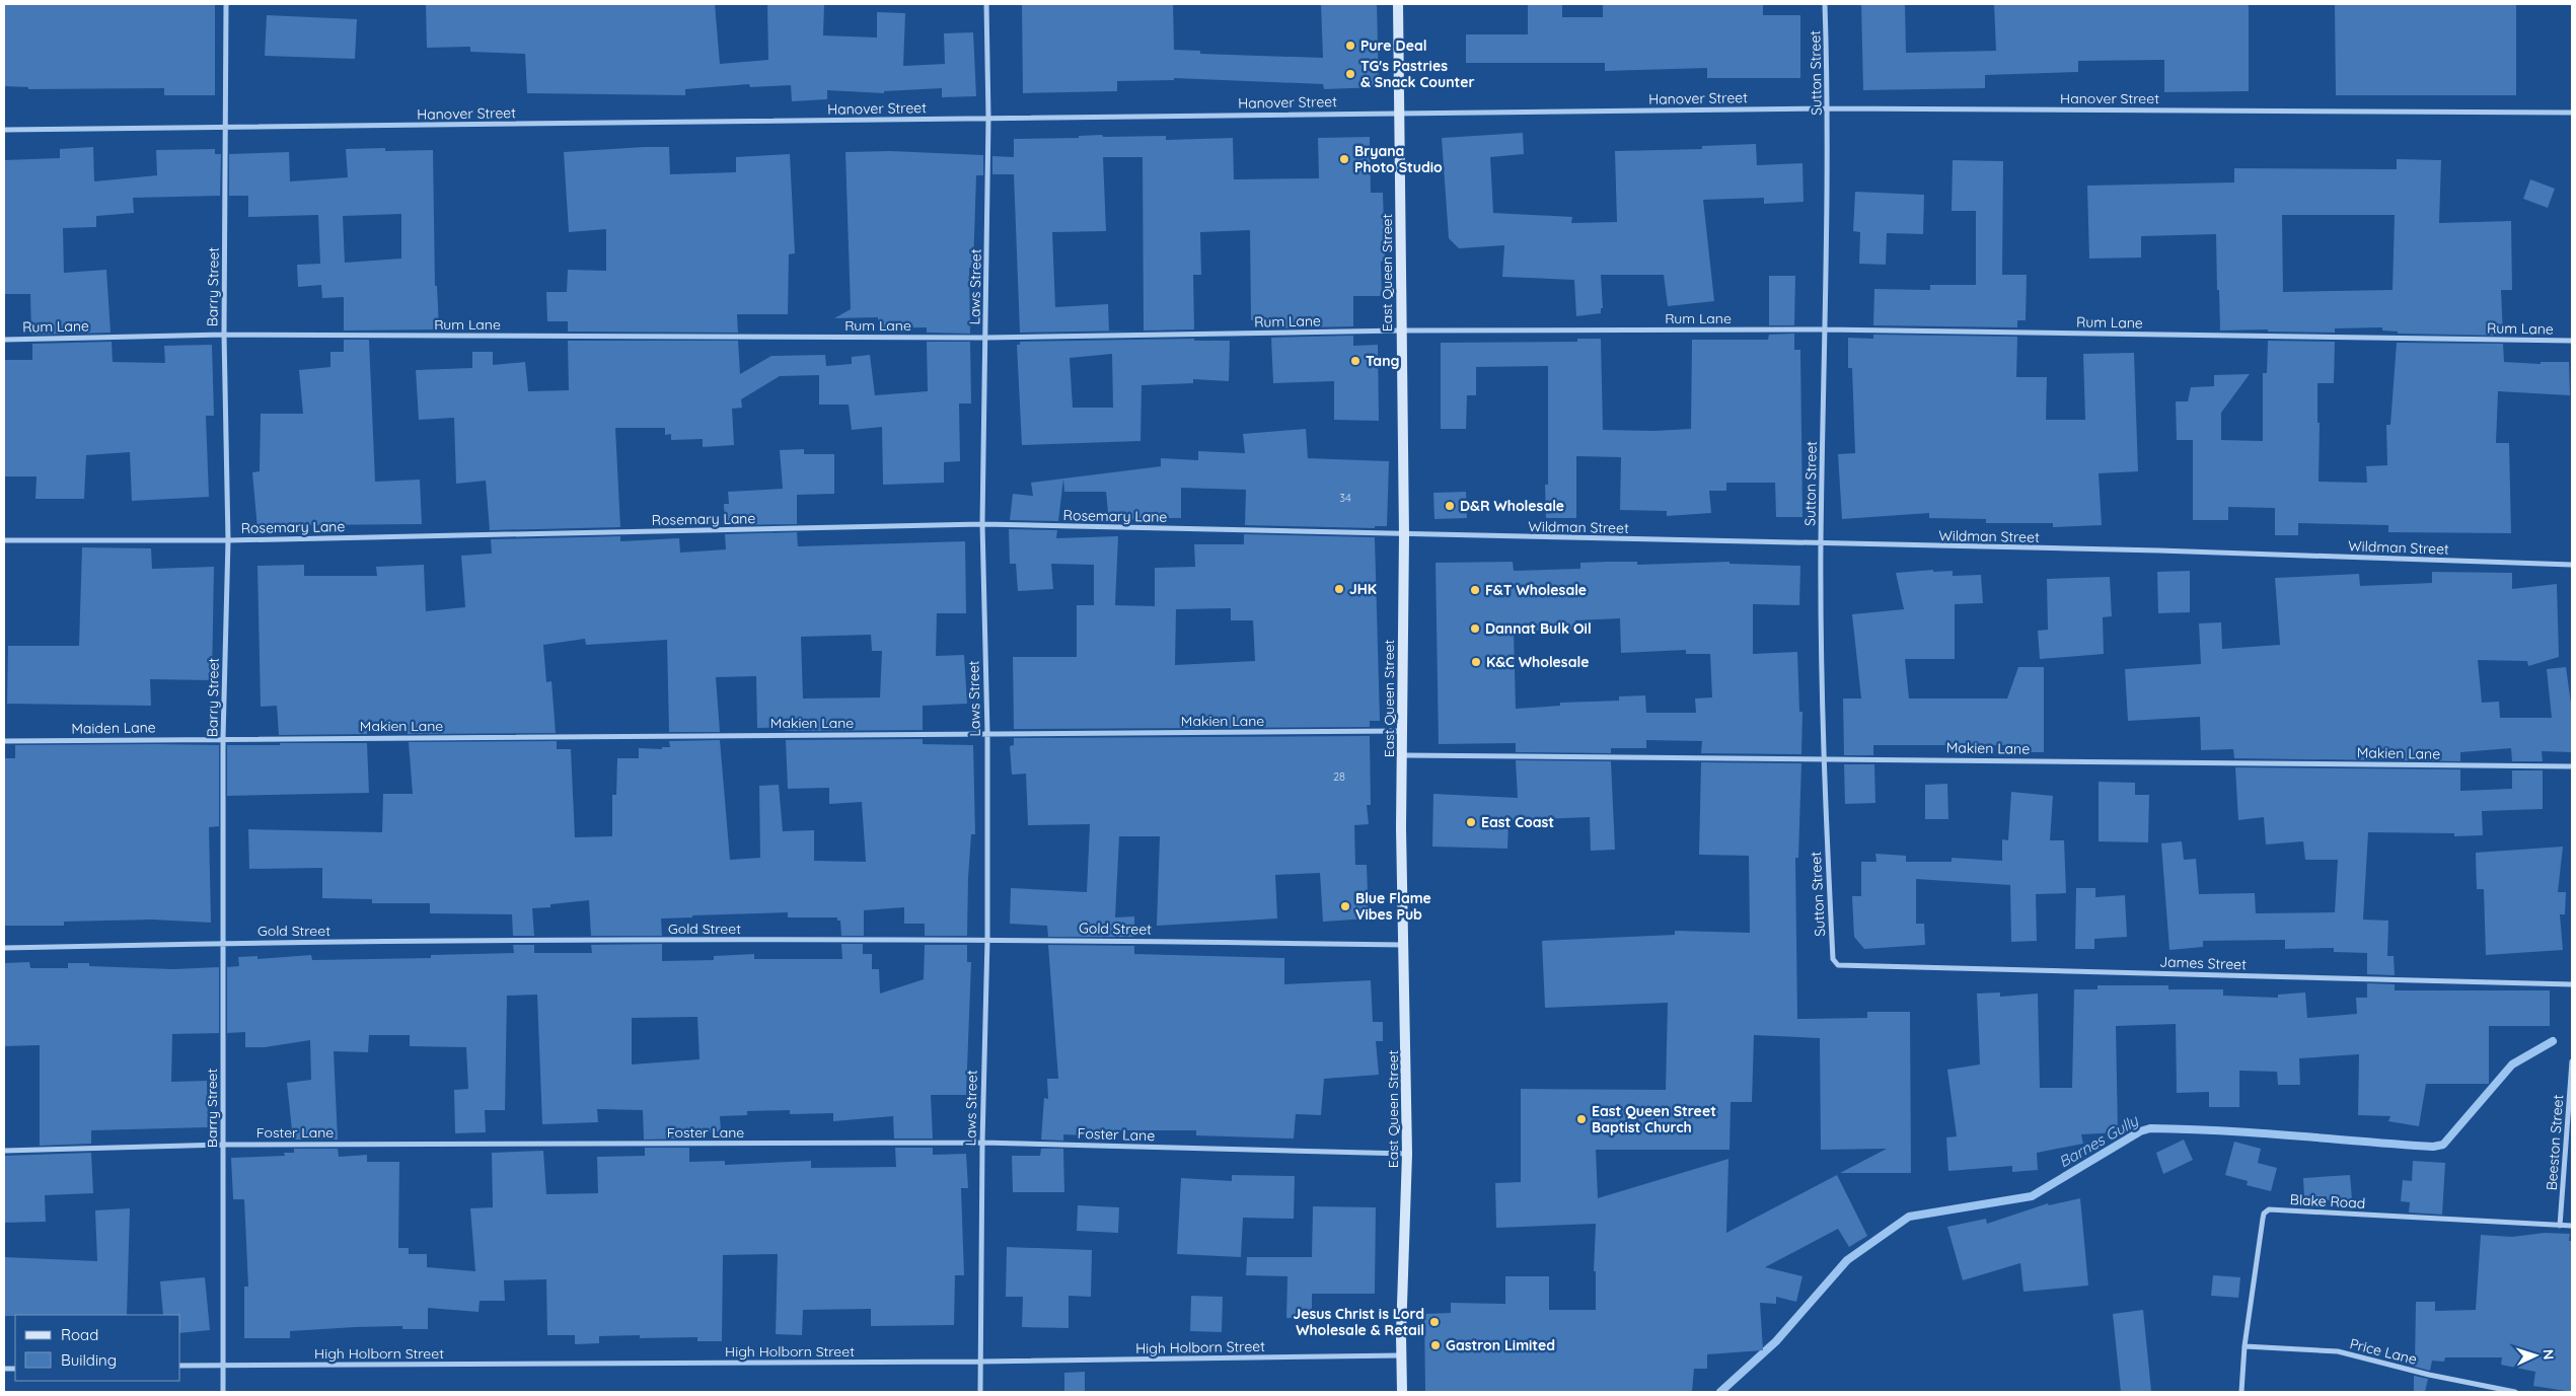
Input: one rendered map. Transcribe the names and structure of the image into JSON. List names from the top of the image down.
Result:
{
  "streets": {
    "main road": ["East Queen Street"],
    "street": [
      "Sutton Street",
      "Hanover Street",
      "Barry Street",
      "Laws Street",
      "Rum Lane",
      "Rosemary Lane",
      "Wildman Street",
      "Makien Lane",
      "Maiden Lane",
      "Gold Street",
      "James Street",
      "Foster Lane",
      "Beeston Street",
      "Blake Road",
      "High Holborn Street",
      "Price Lane"
    ]
  },
  "crossings": [
    ["Sutton Street", "Hanover Street"],
    ["Sutton Street", "Rum Lane"],
    ["Sutton Street", "Wildman Street"],
    ["Sutton Street", "Makien Lane"],
    ["Sutton Street", "James Street"],
    ["Hanover Street", "East Queen Street"],
    ["Hanover Street", "Barry Street"],
    ["Hanover Street", "Laws Street"],
    ["East Queen Street", "Rum Lane"],
    ["East Queen Street", "Rosemary Lane"],
    ["East Queen Street", "Wildman Street"],
    ["East Queen Street", "Makien Lane"],
    ["East Queen Street", "Gold Street"],
    ["East Queen Street", "Foster Lane"],
    ["East Queen Street", "High Holborn Street"],
    ["Barry Street", "Rum Lane"],
    ["Barry Street", "Rosemary Lane"],
    ["Barry Street", "Makien Lane"],
    ["Barry Street", "Maiden Lane"],
    ["Barry Street", "Gold Street"],
    ["Barry Street", "Foster Lane"],
    ["Barry Street", "High Holborn Street"],
    ["Laws Street", "Rum Lane"],
    ["Laws Street", "Rosemary Lane"],
    ["Laws Street", "Makien Lane"],
    ["Laws Street", "Gold Street"],
    ["Laws Street", "Foster Lane"],
    ["Laws Street", "High Holborn Street"],
    ["Rosemary Lane", "Wildman Street"],
    ["Makien Lane", "Maiden Lane"],
    ["Beeston Street", "Blake Road"],
    ["Blake Road", "Price Lane"]
  ],
  "water": ["Barnes Gully"],
  "places": [
    "Pure Deal",
    "TG's Pastries & Snack Counter",
    "Bryana Photo Studio",
    "Tang",
    "D&R Wholesale",
    "JHK",
    "F&T Wholesale",
    "Dannat Bulk Oil",
    "K&C Wholesale",
    "East Coast",
    "Blue Flame Vibes Pub",
    "East Queen Street Baptist Church",
    "Jesus Christ is Lord Wholesale & Retail",
    "Gastron Limited"
  ],
  "house_numbers": ["34", "28"],
  "legend": ["Road", "Building"],
  "north": "right"
}
